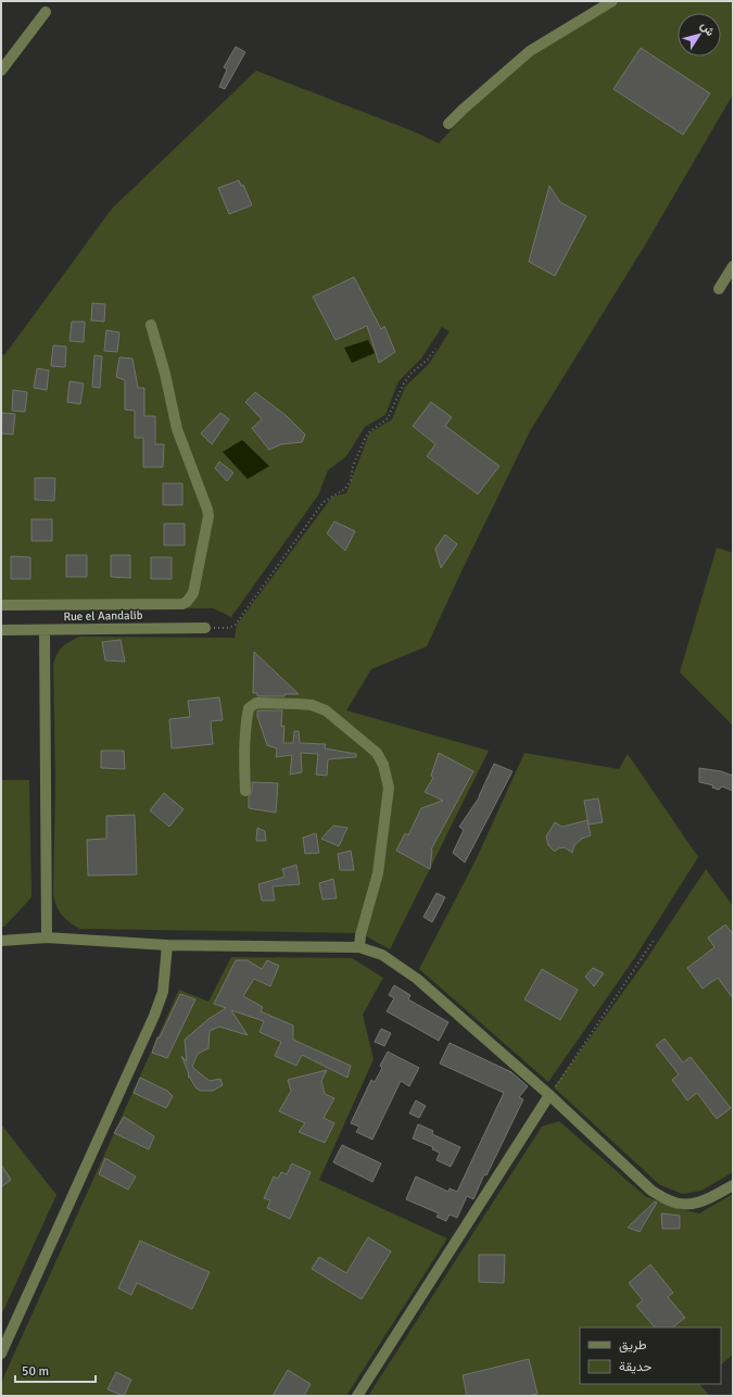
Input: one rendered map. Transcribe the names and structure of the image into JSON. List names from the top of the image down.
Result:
{
  "streets": {
    "street": ["Rue el Aandalib"]
  },
  "legend": ["طريق", "حديقة"],
  "scale_bar": "50 m",
  "north": "top right"
}
